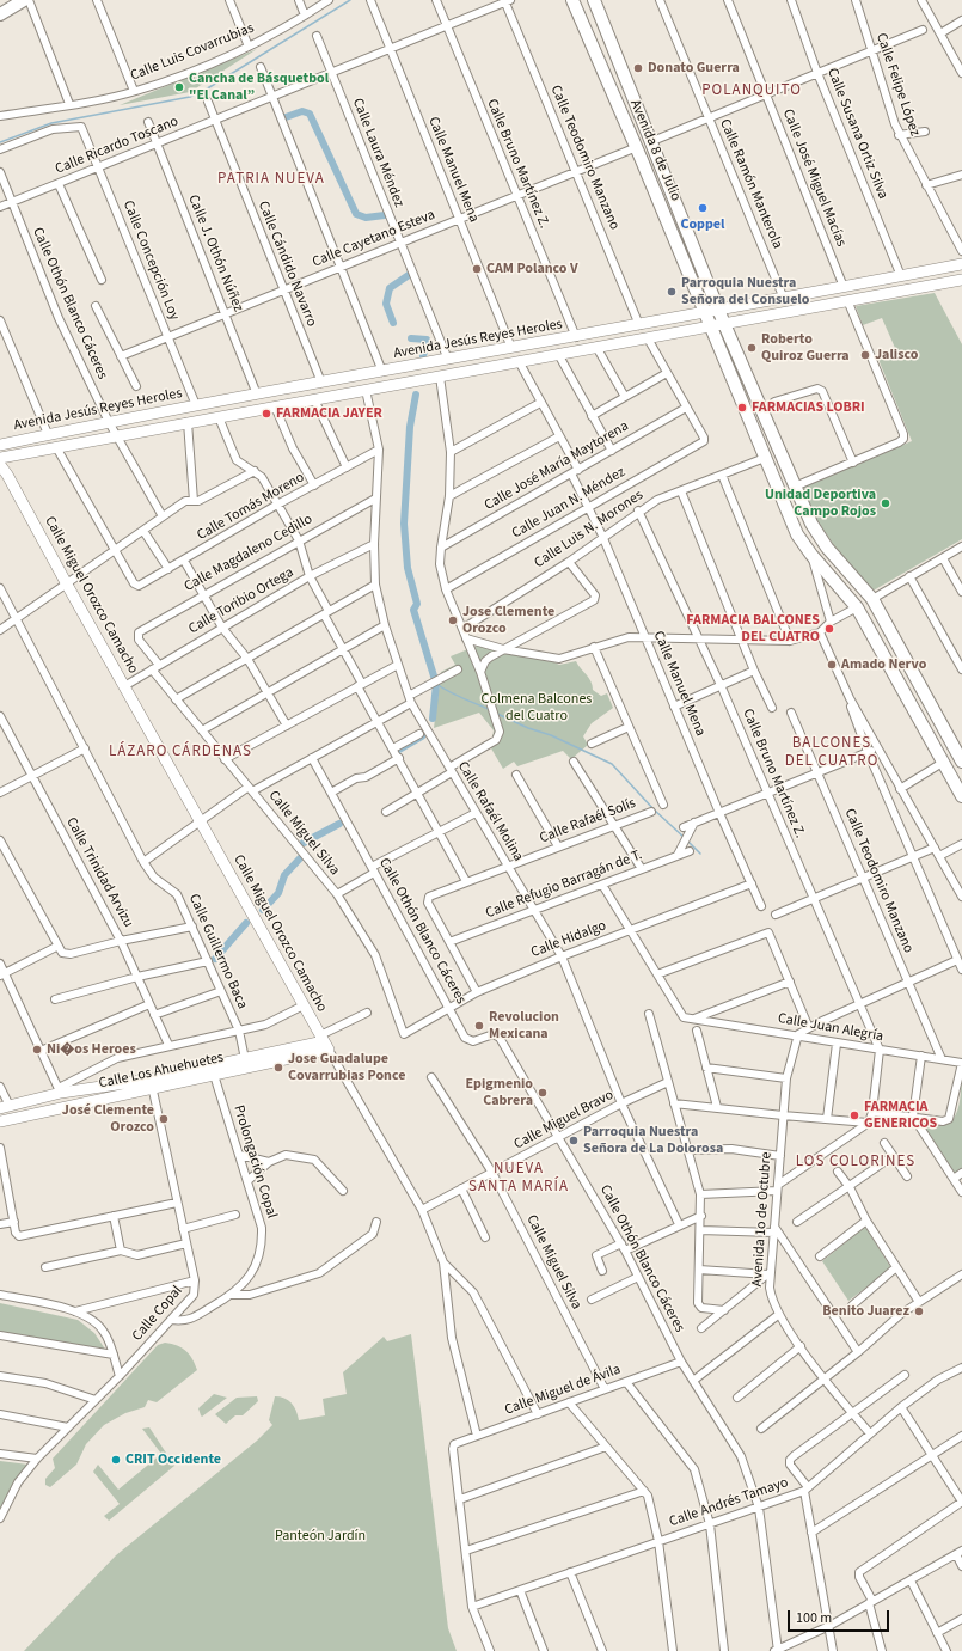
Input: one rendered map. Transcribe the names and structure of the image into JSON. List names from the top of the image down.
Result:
{
  "streets": {
    "main road": ["Avenida 8 de Julio"],
    "street": [
      "Calle Luis Covarrubias",
      "Calle Felipe López",
      "Calle Susana Ortiz Silva",
      "Calle Ricardo Toscano",
      "Calle Laura Méndez",
      "Calle Teodomiro Manzano",
      "Calle Bruno Martínez Z.",
      "Calle Manuel Mena",
      "Calle José Miguel Macías",
      "Calle Ramón Manterola",
      "Calle Cayetano Esteva",
      "Calle J. Othón Núñez",
      "Calle Concepción Loy",
      "Calle Cándido Navarro",
      "Calle Othón Blanco Cáceres",
      "Avenida Jesús Reyes Heroles",
      "Calle José María Maytorena",
      "Calle Juan N. Méndez",
      "Calle Tomás Moreno",
      "Calle Luis N. Morones",
      "Calle Magdaleno Cedillo",
      "Calle Miguel Orozco Camacho",
      "Calle Toribio Ortega",
      "Calle Rafaél Molina",
      "Calle Rafaél Solís",
      "Calle Miguel Silva",
      "Calle Trinidad Arvizu",
      "Calle Refugio Barragán de T.",
      "Calle Hidalgo",
      "Calle Guillermo Baca",
      "Calle Juan Alegría",
      "Calle Los Ahuehuetes",
      "Calle Miguel Bravo",
      "Prolongación Copal",
      "Avenida 1o de Octubre",
      "Calle Copal",
      "Calle Miguel de Ávila",
      "Calle Andrés Tamayo"
    ]
  },
  "crossings": [
    ["Calle Susana Ortiz Silva", "Avenida Jesús Reyes Heroles"],
    ["Calle Ricardo Toscano", "Calle Laura Méndez"],
    ["Calle Ricardo Toscano", "Calle Teodomiro Manzano"],
    ["Calle Ricardo Toscano", "Calle Bruno Martínez Z."],
    ["Calle Ricardo Toscano", "Calle Manuel Mena"],
    ["Calle Ricardo Toscano", "Calle J. Othón Núñez"],
    ["Calle Ricardo Toscano", "Calle Concepción Loy"],
    ["Calle Ricardo Toscano", "Calle Cándido Navarro"],
    ["Calle Ricardo Toscano", "Calle Othón Blanco Cáceres"],
    ["Avenida 8 de Julio", "Calle Cayetano Esteva"],
    ["Avenida 8 de Julio", "Avenida Jesús Reyes Heroles"],
    ["Avenida 8 de Julio", "Calle Luis N. Morones"],
    ["Calle Laura Méndez", "Calle Cayetano Esteva"],
    ["Calle Laura Méndez", "Avenida Jesús Reyes Heroles"],
    ["Calle Teodomiro Manzano", "Calle Cayetano Esteva"],
    ["Calle Teodomiro Manzano", "Avenida Jesús Reyes Heroles"],
    ["Calle Teodomiro Manzano", "Calle Juan Alegría"],
    ["Calle Bruno Martínez Z.", "Calle Cayetano Esteva"],
    ["Calle Bruno Martínez Z.", "Avenida Jesús Reyes Heroles"],
    ["Calle Bruno Martínez Z.", "Calle Luis N. Morones"],
    ["Calle Bruno Martínez Z.", "Calle Juan Alegría"],
    ["Calle Manuel Mena", "Calle Cayetano Esteva"],
    ["Calle Manuel Mena", "Avenida Jesús Reyes Heroles"],
    ["Calle Manuel Mena", "Calle José María Maytorena"],
    ["Calle Manuel Mena", "Calle Juan N. Méndez"],
    ["Calle Manuel Mena", "Calle Luis N. Morones"],
    ["Calle Manuel Mena", "Calle Hidalgo"],
    ["Calle José Miguel Macías", "Avenida Jesús Reyes Heroles"],
    ["Calle Ramón Manterola", "Avenida Jesús Reyes Heroles"],
    ["Calle Cayetano Esteva", "Calle J. Othón Núñez"],
    ["Calle Cayetano Esteva", "Calle Concepción Loy"],
    ["Calle Cayetano Esteva", "Calle Cándido Navarro"],
    ["Calle J. Othón Núñez", "Avenida Jesús Reyes Heroles"],
    ["Calle Concepción Loy", "Avenida Jesús Reyes Heroles"],
    ["Calle Cándido Navarro", "Avenida Jesús Reyes Heroles"],
    ["Calle Othón Blanco Cáceres", "Avenida Jesús Reyes Heroles"],
    ["Calle Othón Blanco Cáceres", "Calle Hidalgo"],
    ["Calle Othón Blanco Cáceres", "Calle Miguel Bravo"],
    ["Calle Othón Blanco Cáceres", "Calle Miguel de Ávila"],
    ["Calle Othón Blanco Cáceres", "Calle Andrés Tamayo"],
    ["Avenida Jesús Reyes Heroles", "Calle Miguel Orozco Camacho"],
    ["Avenida Jesús Reyes Heroles", "Calle Rafaél Molina"],
    ["Calle José María Maytorena", "Calle Juan N. Méndez"],
    ["Calle Tomás Moreno", "Calle Rafaél Molina"],
    ["Calle Magdaleno Cedillo", "Calle Toribio Ortega"],
    ["Calle Magdaleno Cedillo", "Calle Rafaél Molina"],
    ["Calle Miguel Orozco Camacho", "Calle Toribio Ortega"],
    ["Calle Miguel Orozco Camacho", "Calle Los Ahuehuetes"],
    ["Calle Miguel Orozco Camacho", "Calle Miguel Bravo"],
    ["Calle Miguel Orozco Camacho", "Calle Miguel de Ávila"],
    ["Calle Toribio Ortega", "Calle Rafaél Molina"],
    ["Calle Toribio Ortega", "Calle Miguel Silva"],
    ["Calle Rafaél Molina", "Calle Rafaél Solís"],
    ["Calle Rafaél Molina", "Calle Refugio Barragán de T."],
    ["Calle Rafaél Molina", "Calle Hidalgo"],
    ["Calle Rafaél Molina", "Calle Miguel Bravo"],
    ["Calle Rafaél Solís", "Calle Refugio Barragán de T."],
    ["Calle Miguel Silva", "Calle Hidalgo"],
    ["Calle Miguel Silva", "Calle Miguel Bravo"],
    ["Calle Miguel Silva", "Calle Miguel de Ávila"],
    ["Calle Guillermo Baca", "Calle Los Ahuehuetes"],
    ["Calle Juan Alegría", "Avenida 1o de Octubre"],
    ["Calle Los Ahuehuetes", "Prolongación Copal"],
    ["Calle Los Ahuehuetes", "Calle Copal"],
    ["Prolongación Copal", "Calle Copal"],
    ["Avenida 1o de Octubre", "Calle Andrés Tamayo"]
  ],
  "districts": [
    "POLANQUITO",
    "PATRIA NUEVA",
    "BALCONES DEL CUATRO",
    "LÁZARO CÁRDENAS",
    "LOS COLORINES",
    "NUEVA SANTA MARÍA"
  ],
  "parks": ["Colmena Balcones del Cuatro", "Panteón Jardín"],
  "places": [
    "Donato Guerra",
    "Cancha de Básquetbol \"El Canal”",
    "Coppel",
    "CAM Polanco V",
    "Parroquia Nuestra Señora del Consuelo",
    "Roberto Quiroz Guerra",
    "Jalisco",
    "FARMACIAS LOBRI",
    "FARMACIA JAYER",
    "Unidad Deportiva Campo Rojos",
    "Jose Clemente Orozco",
    "FARMACIA BALCONES DEL CUATRO",
    "Amado Nervo",
    "Revolucion Mexicana",
    "Ni�os Heroes",
    "Jose Guadalupe Covarrubias Ponce",
    "Epigmenio Cabrera",
    "FARMACIA GENERICOS",
    "José Clemente Orozco",
    "Parroquia Nuestra Señora de La Dolorosa",
    "Benito Juarez",
    "CRIT Occidente"
  ],
  "scale_bar": "100 m"
}
